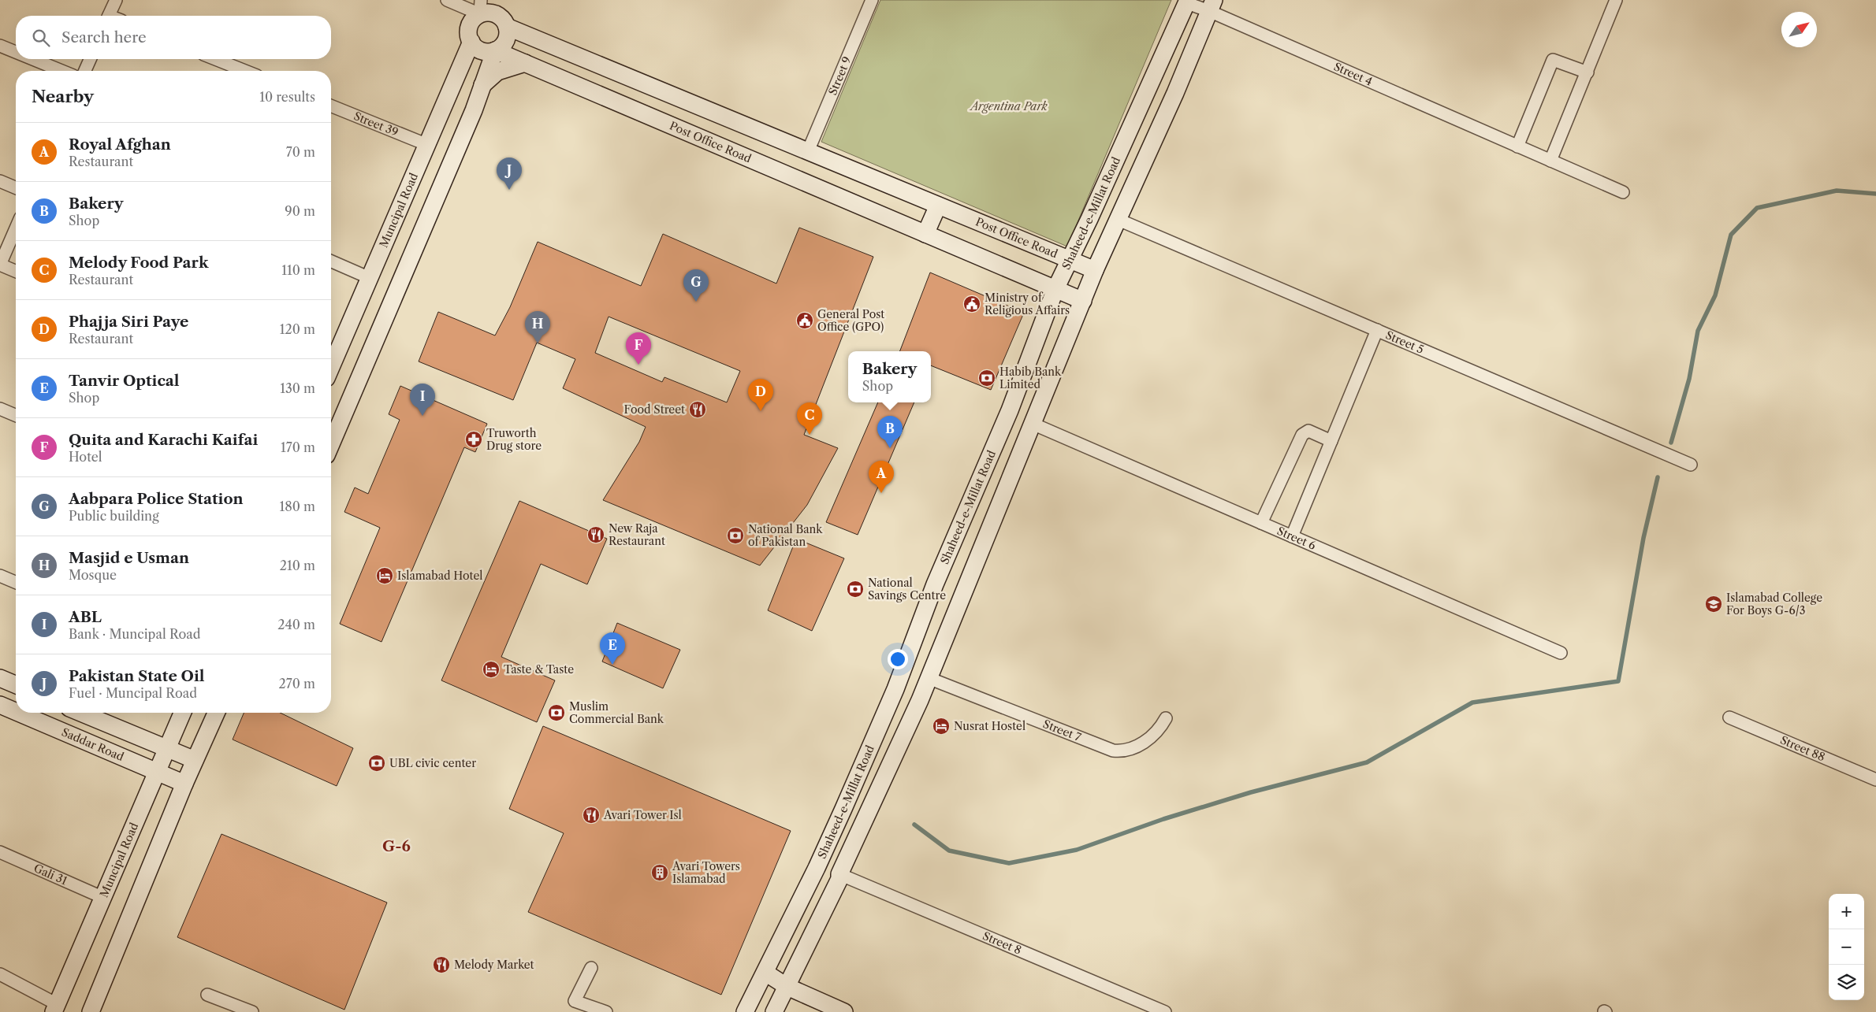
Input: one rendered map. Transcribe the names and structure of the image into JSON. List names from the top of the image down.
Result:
{
  "streets": {
    "street": [
      "Street 4",
      "Street 9",
      "Street 39",
      "Post Office Road",
      "Muncipal Road",
      "Shaheed-e-Millat Road",
      "Street 5",
      "Street 6",
      "Street 7",
      "Saddar Road",
      "Street 88",
      "Gali 31",
      "Street 8"
    ]
  },
  "crossings": [
    ["Street 4", "Shaheed-e-Millat Road"],
    ["Street 9", "Post Office Road"],
    ["Street 39", "Muncipal Road"],
    ["Post Office Road", "Muncipal Road"],
    ["Post Office Road", "Shaheed-e-Millat Road"],
    ["Muncipal Road", "Saddar Road"],
    ["Muncipal Road", "Gali 31"]
  ],
  "districts": ["G-6"],
  "parks": ["Argentina Park"],
  "places": {
    "public building": ["Ministry of Religious Affairs", "General Post Office (GPO)"],
    "bank": [
      "Habib Bank Limited",
      "National Bank of Pakistan",
      "National Savings Centre",
      "Muslim Commercial Bank",
      "UBL civic center"
    ],
    "restaurant": [
      "Food Street",
      "New Raja Restaurant",
      "Avari Tower Isl",
      "Melody Market"
    ],
    "pharmacy": ["Truworth Drug store"],
    "hotel": ["Islamabad Hotel", "Taste & Taste", "Nusrat Hostel"],
    "school or university": ["Islamabad College For Boys G-6/3"],
    "building": ["Avari Towers Islamabad"]
  },
  "north": "top right",
  "page": {
    "search": "Search here",
    "heading": ["Nearby", "10 results"],
    "list": [
      {
        "mark": "A",
        "name": "Royal Afghan",
        "note": "Restaurant",
        "value": "70 m"
      },
      {
        "mark": "B",
        "name": "Bakery",
        "note": "Shop",
        "value": "90 m"
      },
      {
        "mark": "C",
        "name": "Melody Food Park",
        "note": "Restaurant",
        "value": "110 m"
      },
      {
        "mark": "D",
        "name": "Phajja Siri Paye",
        "note": "Restaurant",
        "value": "120 m"
      },
      {
        "mark": "E",
        "name": "Tanvir Optical",
        "note": "Shop",
        "value": "130 m"
      },
      {
        "mark": "F",
        "name": "Quita and Karachi Kaifai",
        "note": "Hotel",
        "value": "170 m"
      },
      {
        "mark": "G",
        "name": "Aabpara Police Station",
        "note": "Public building",
        "value": "180 m"
      },
      {
        "mark": "H",
        "name": "Masjid e Usman",
        "note": "Mosque",
        "value": "210 m"
      },
      {
        "mark": "I",
        "name": "ABL",
        "note": "Bank · Muncipal Road",
        "value": "240 m"
      },
      {
        "mark": "J",
        "name": "Pakistan State Oil",
        "note": "Fuel · Muncipal Road",
        "value": "270 m"
      }
    ],
    "pins": [
      "J",
      "G",
      "H",
      "F",
      "D",
      "I",
      "C",
      "B",
      "A",
      "E"
    ],
    "popup": ["Bakery", "Shop"],
    "map_buttons": ["+", "−"]
  }
}
